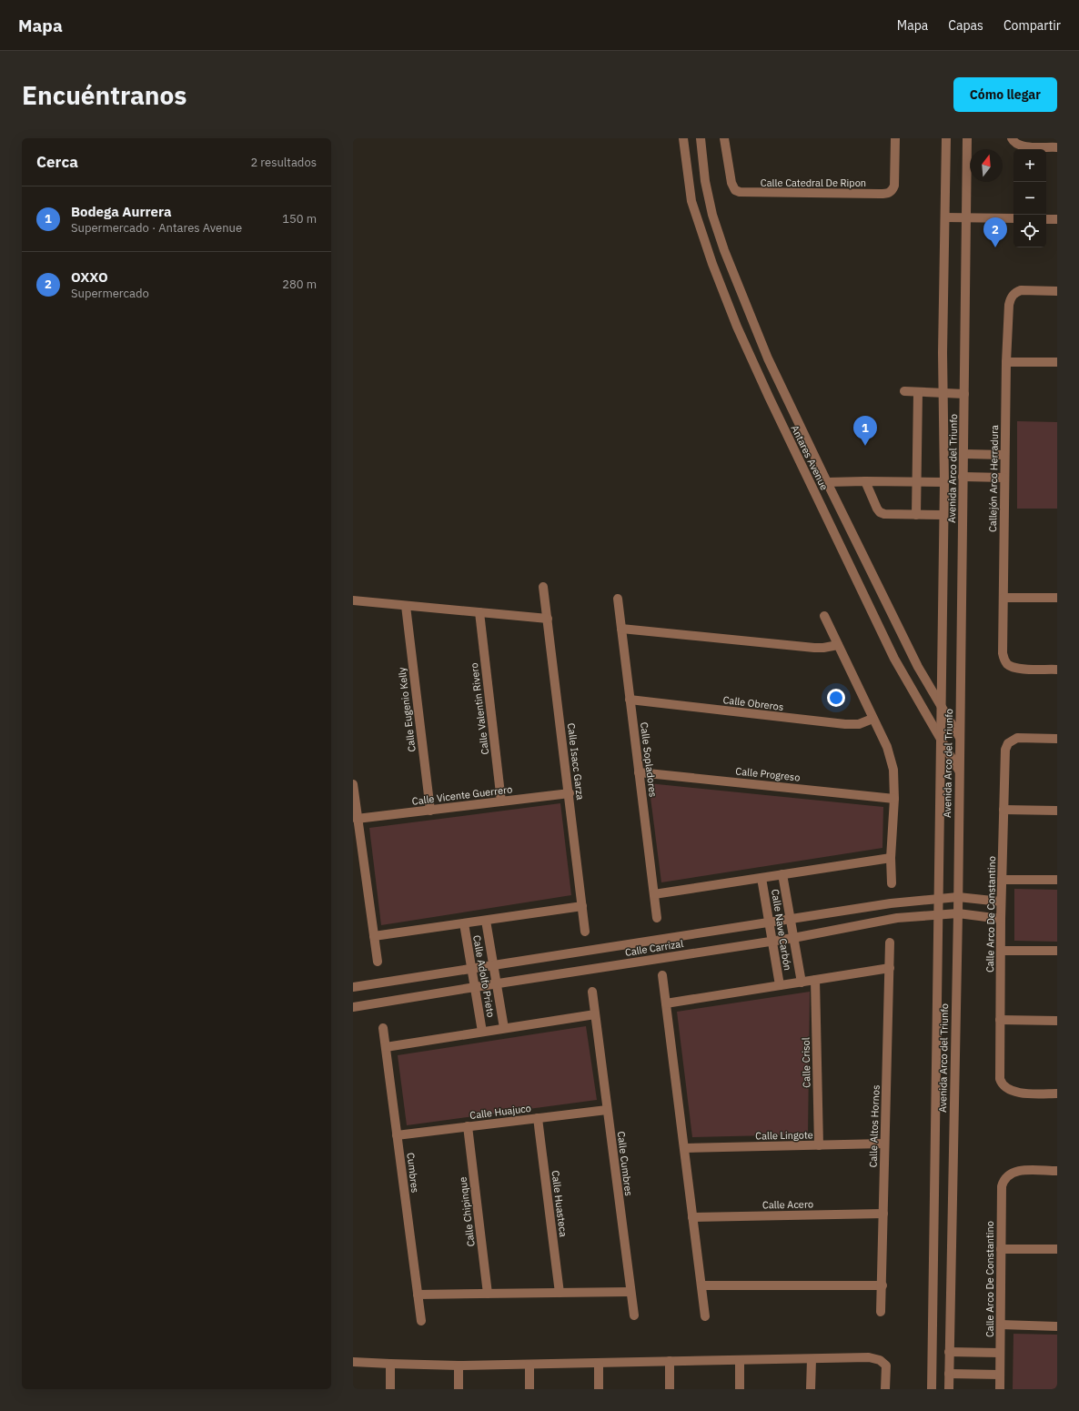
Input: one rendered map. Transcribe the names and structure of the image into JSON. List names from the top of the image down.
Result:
{
  "streets": {
    "street": [
      "Calle Catedral De Ripon",
      "Antares Avenue",
      "Avenida Arco del Triunfo",
      "Callejón Arco Herradura",
      "Calle Obreros",
      "Calle Valentin Rivero",
      "Calle Eugenio Kelly",
      "Calle Sopladores",
      "Calle Isacc Garza",
      "Calle Progreso",
      "Calle Vicente Guerrero",
      "Calle Arco De Constantino",
      "Calle Nave Carbón",
      "Calle Carrizal",
      "Calle Adolfo Prieto",
      "Calle Crisol",
      "Calle Huajuco",
      "Calle Altos Hornos",
      "Calle Lingote",
      "Calle Cumbres",
      "Cumbres",
      "Calle Huasteca",
      "Calle Acero",
      "Calle Chipinque"
    ]
  },
  "crossings": [
    ["Antares Avenue", "Avenida Arco del Triunfo"],
    ["Avenida Arco del Triunfo", "Calle Carrizal"],
    ["Calle Obreros", "Calle Sopladores"],
    ["Calle Valentin Rivero", "Calle Vicente Guerrero"],
    ["Calle Eugenio Kelly", "Calle Vicente Guerrero"],
    ["Calle Sopladores", "Calle Progreso"],
    ["Calle Isacc Garza", "Calle Vicente Guerrero"],
    ["Calle Arco De Constantino", "Calle Carrizal"],
    ["Calle Nave Carbón", "Calle Carrizal"],
    ["Calle Carrizal", "Calle Adolfo Prieto"],
    ["Calle Crisol", "Calle Lingote"],
    ["Calle Huajuco", "Calle Cumbres"],
    ["Calle Huajuco", "Cumbres"],
    ["Calle Huajuco", "Calle Huasteca"],
    ["Calle Huajuco", "Calle Chipinque"],
    ["Calle Altos Hornos", "Calle Lingote"],
    ["Calle Altos Hornos", "Calle Acero"]
  ],
  "north": "top",
  "page": {
    "header": "Mapa",
    "nav": ["Mapa", "Capas", "Compartir"],
    "buttons": "Cómo llegar",
    "title": "Encuéntranos",
    "heading": ["Cerca", "2 resultados"],
    "map_buttons": ["+", "−"],
    "list": [
      {
        "mark": "1",
        "name": "Bodega Aurrera",
        "note": "Supermercado · Antares Avenue",
        "value": "150 m"
      },
      {
        "mark": "2",
        "name": "OXXO",
        "note": "Supermercado",
        "value": "280 m"
      }
    ],
    "pins": ["2", "1"]
  }
}
